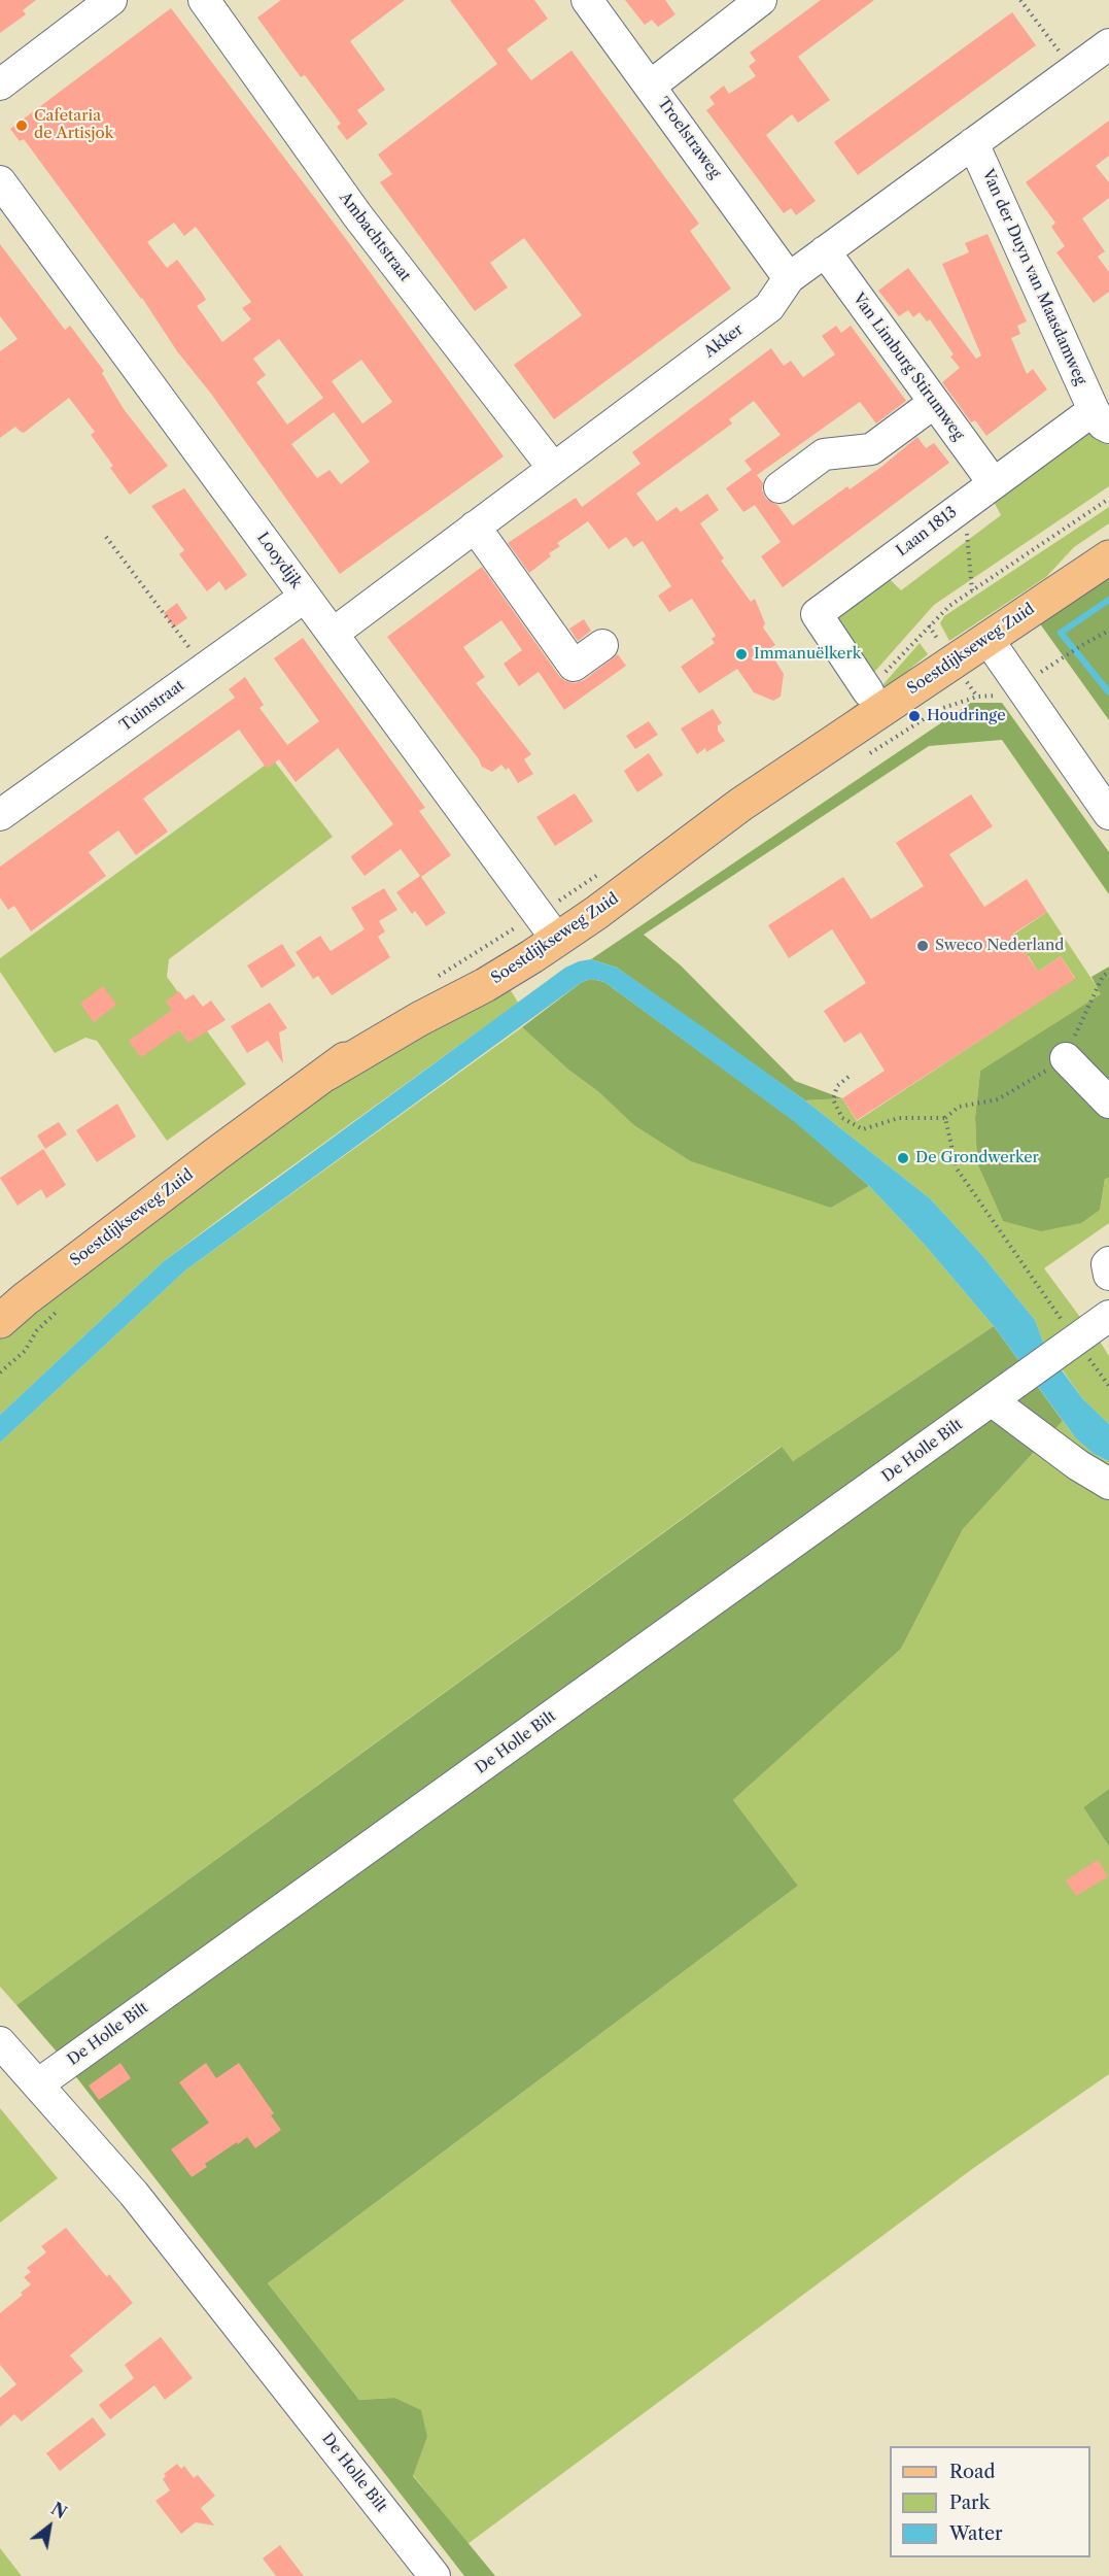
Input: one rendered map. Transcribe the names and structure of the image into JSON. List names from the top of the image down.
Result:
{
  "streets": {
    "main road": ["Soestdijkseweg Zuid"],
    "street": [
      "Troelstraweg",
      "Ambachtstraat",
      "Van der Duyn van Maasdamweg",
      "Akker",
      "Van Limburg Stirumweg",
      "Laan 1813",
      "Looydijk",
      "Tuinstraat",
      "De Holle Bilt"
    ]
  },
  "crossings": [
    ["Troelstraweg", "Akker"],
    ["Ambachtstraat", "Akker"],
    ["Van der Duyn van Maasdamweg", "Akker"],
    ["Van der Duyn van Maasdamweg", "Laan 1813"],
    ["Akker", "Van Limburg Stirumweg"],
    ["Akker", "Looydijk"],
    ["Van Limburg Stirumweg", "Laan 1813"],
    ["Laan 1813", "Soestdijkseweg Zuid"],
    ["Looydijk", "Soestdijkseweg Zuid"],
    ["Looydijk", "Tuinstraat"]
  ],
  "places": [
    "Cafetaria de Artisjok",
    "Immanuëlkerk",
    "Houdringe",
    "Sweco Nederland",
    "De Grondwerker"
  ],
  "legend": ["Road", "Park", "Water"],
  "north": "top right"
}
